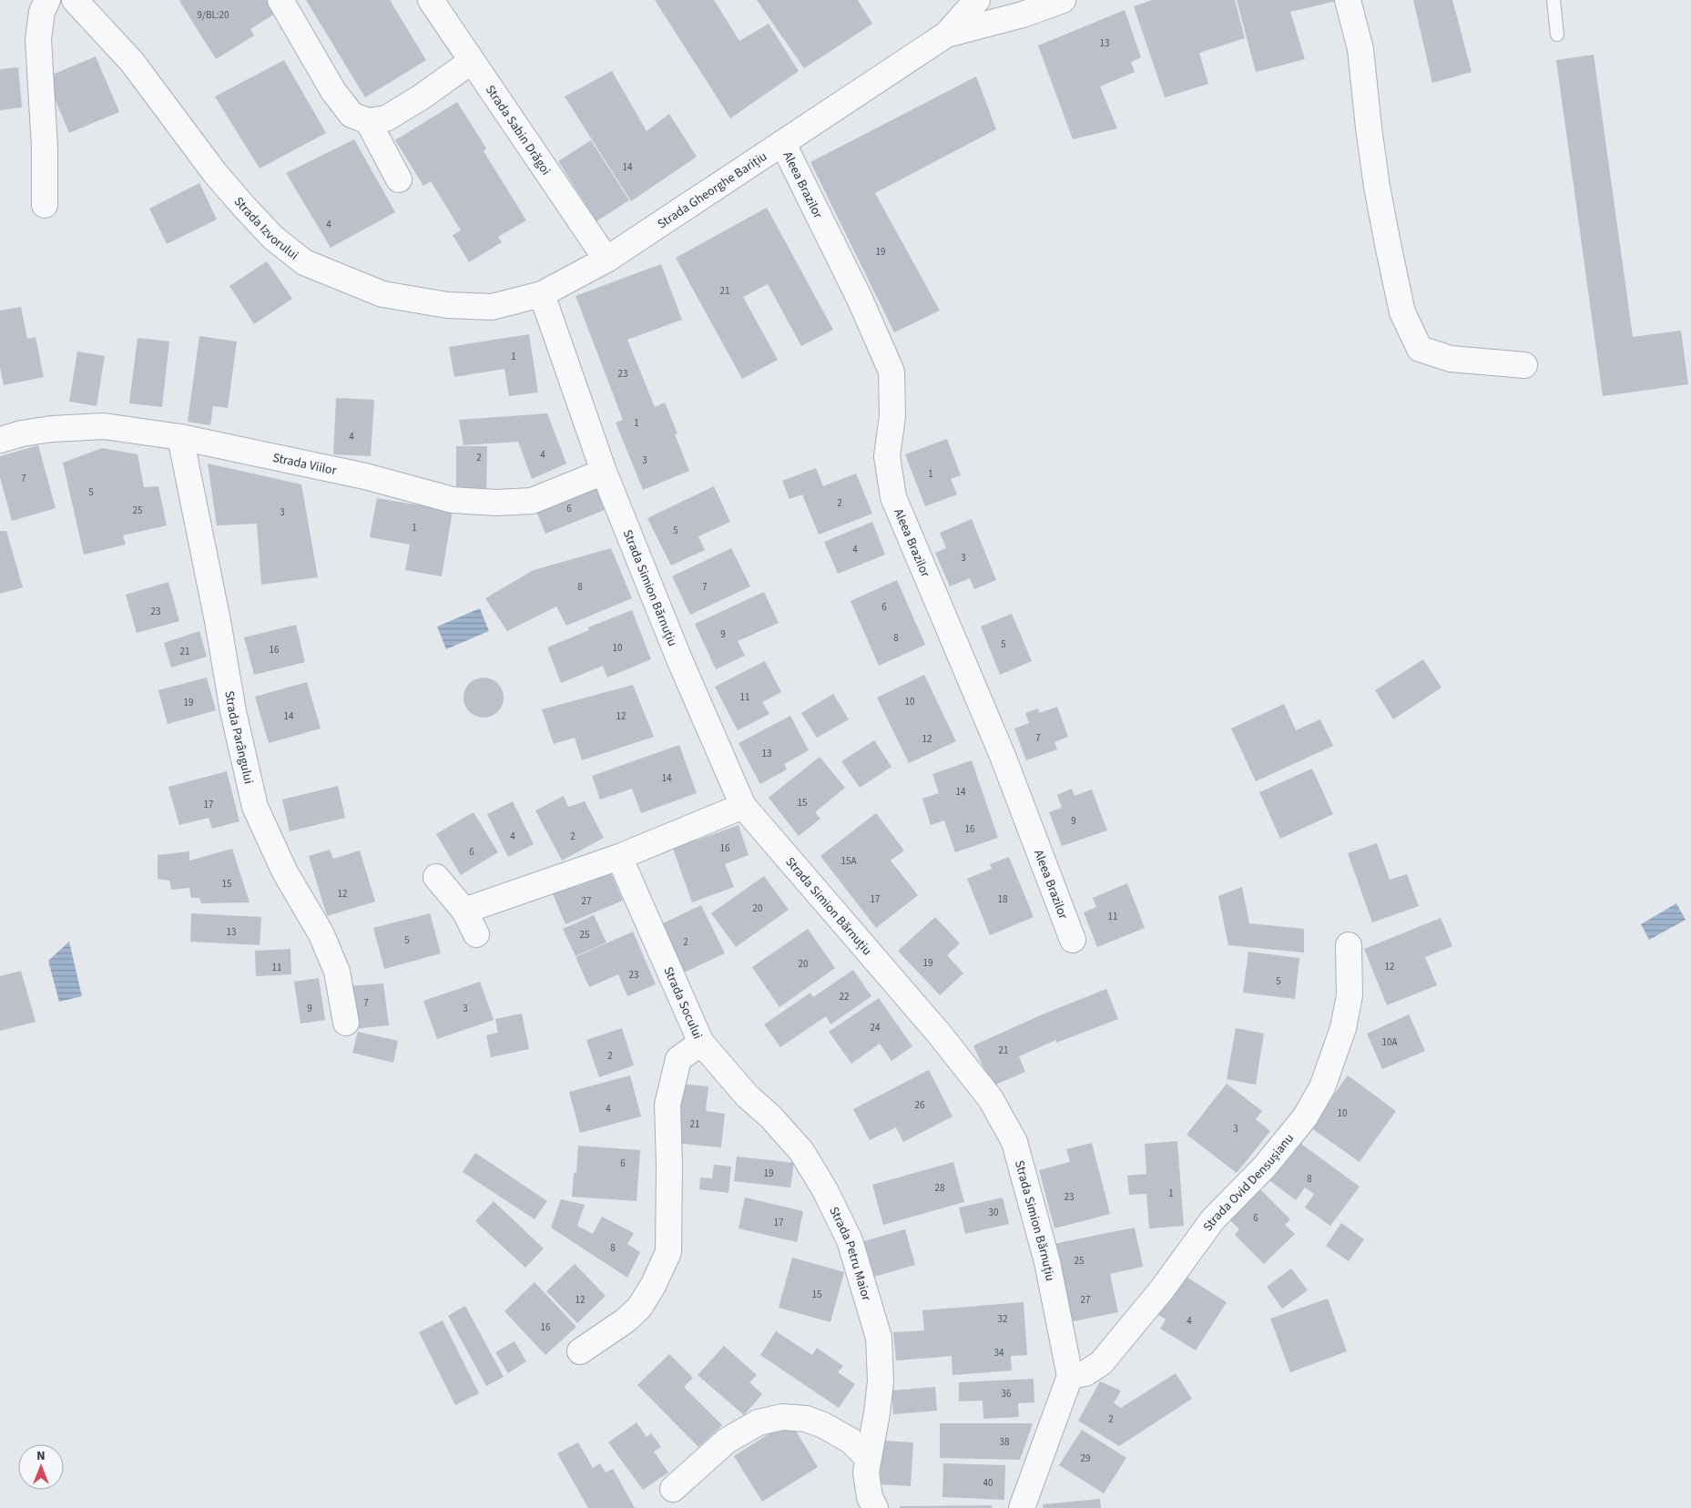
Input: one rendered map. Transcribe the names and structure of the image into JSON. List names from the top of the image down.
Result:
{
  "streets": {
    "street": [
      "Strada Sabin Drăgoi",
      "Aleea Brazilor",
      "Strada Gheorghe Barițiu",
      "Strada Izvorului",
      "Strada Viilor",
      "Strada Simion Bărnuțiu",
      "Strada Parângului",
      "Strada Socului",
      "Strada Ovid Densușianu",
      "Strada Petru Maior"
    ]
  },
  "crossings": [
    ["Strada Sabin Drăgoi", "Strada Gheorghe Barițiu"],
    ["Aleea Brazilor", "Strada Gheorghe Barițiu"],
    ["Strada Gheorghe Barițiu", "Strada Izvorului"],
    ["Strada Gheorghe Barițiu", "Strada Simion Bărnuțiu"],
    ["Strada Izvorului", "Strada Simion Bărnuțiu"],
    ["Strada Viilor", "Strada Simion Bărnuțiu"],
    ["Strada Viilor", "Strada Parângului"],
    ["Strada Simion Bărnuțiu", "Strada Ovid Densușianu"],
    ["Strada Socului", "Strada Petru Maior"]
  ],
  "house_numbers": [
    "9/BL:20",
    "13",
    "14",
    "4",
    "19",
    "21",
    "1",
    "23",
    "1",
    "4",
    "4",
    "2",
    "3",
    "1",
    "7",
    "5",
    "2",
    "6",
    "25",
    "3",
    "1",
    "5",
    "4",
    "3",
    "8",
    "7",
    "6",
    "23",
    "9",
    "8",
    "5",
    "10",
    "16",
    "21",
    "11",
    "10",
    "19",
    "14",
    "12",
    "7",
    "12",
    "13",
    "14",
    "14",
    "15",
    "17",
    "9",
    "16",
    "4",
    "2",
    "16",
    "6",
    "15A",
    "15",
    "12",
    "17",
    "18",
    "27",
    "20",
    "11",
    "13",
    "25",
    "5",
    "2",
    "19",
    "20",
    "12",
    "11",
    "23",
    "5",
    "22",
    "7",
    "9",
    "3",
    "24",
    "10A",
    "21",
    "2",
    "26",
    "4",
    "10",
    "21",
    "3",
    "6",
    "19",
    "8",
    "28",
    "1",
    "23",
    "30",
    "6",
    "17",
    "8",
    "25",
    "15",
    "12",
    "27",
    "32",
    "4",
    "16",
    "34",
    "36",
    "2",
    "38",
    "29",
    "40"
  ],
  "north": "top"
}
